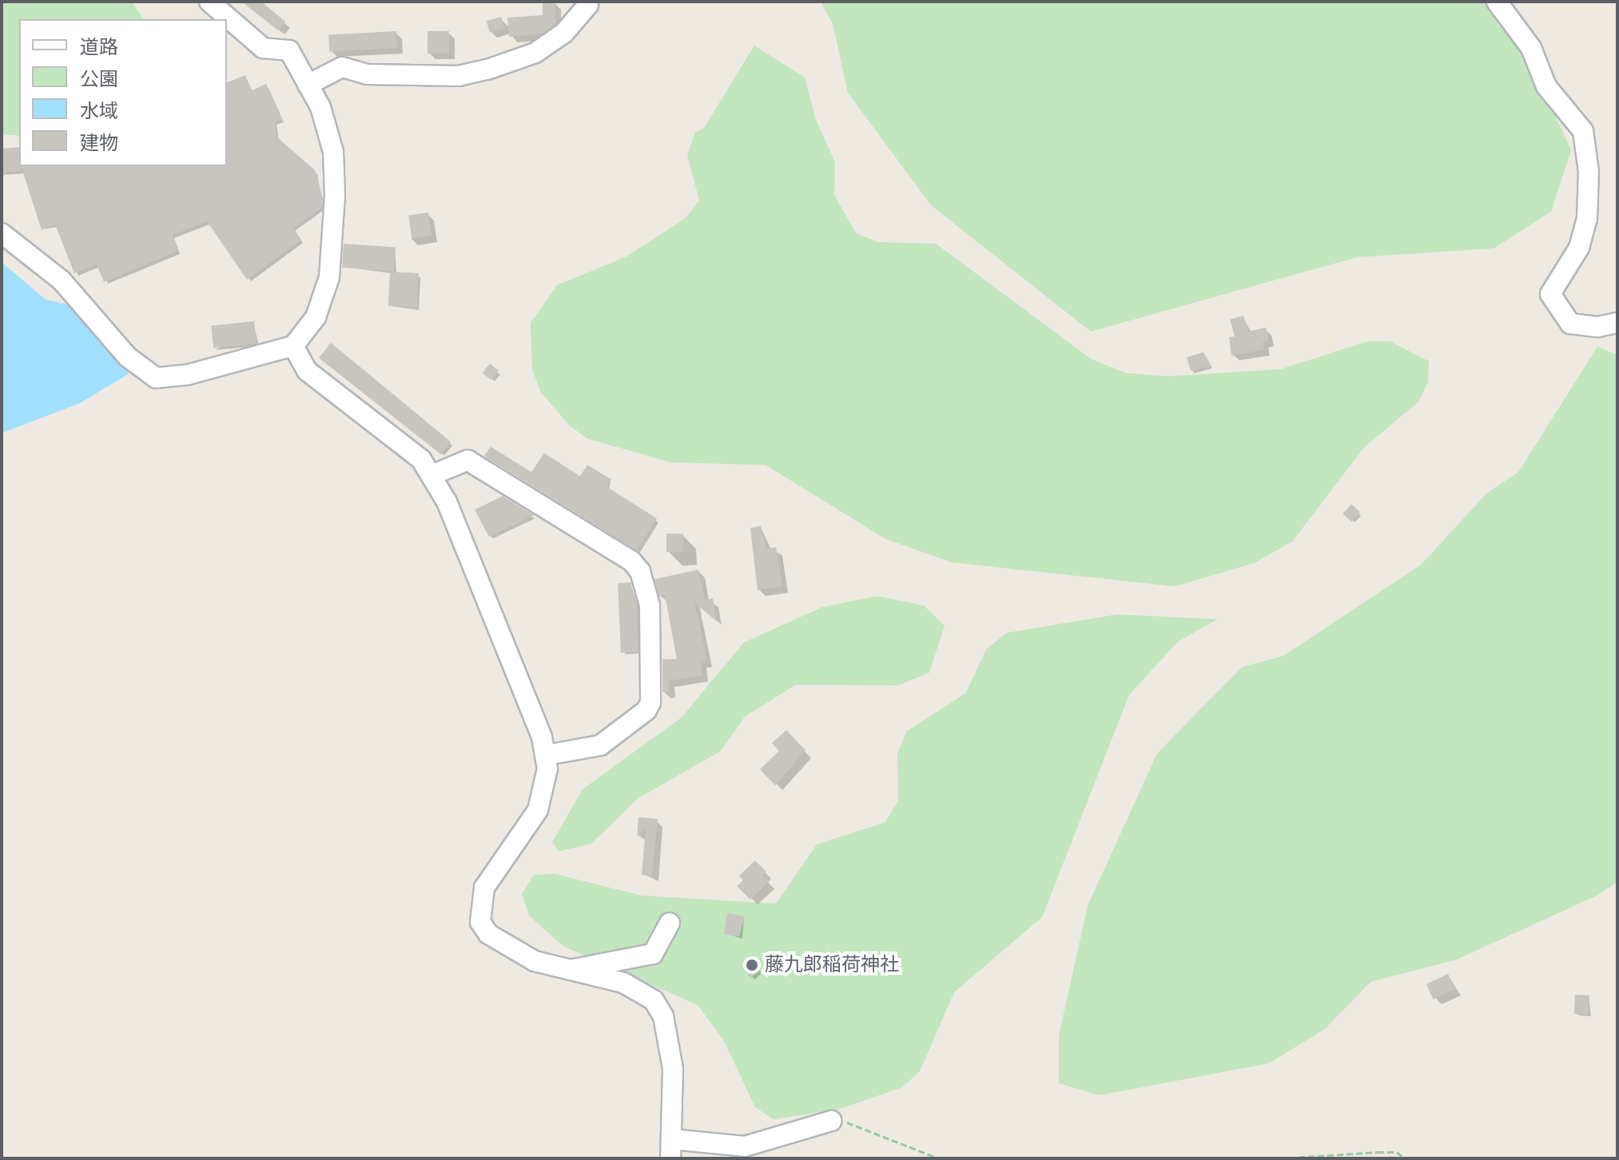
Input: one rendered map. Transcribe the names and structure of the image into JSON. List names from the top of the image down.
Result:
{
  "places": ["藤九郎稲荷神社"],
  "legend": [
    "道路",
    "公園",
    "水域",
    "建物"
  ]
}
